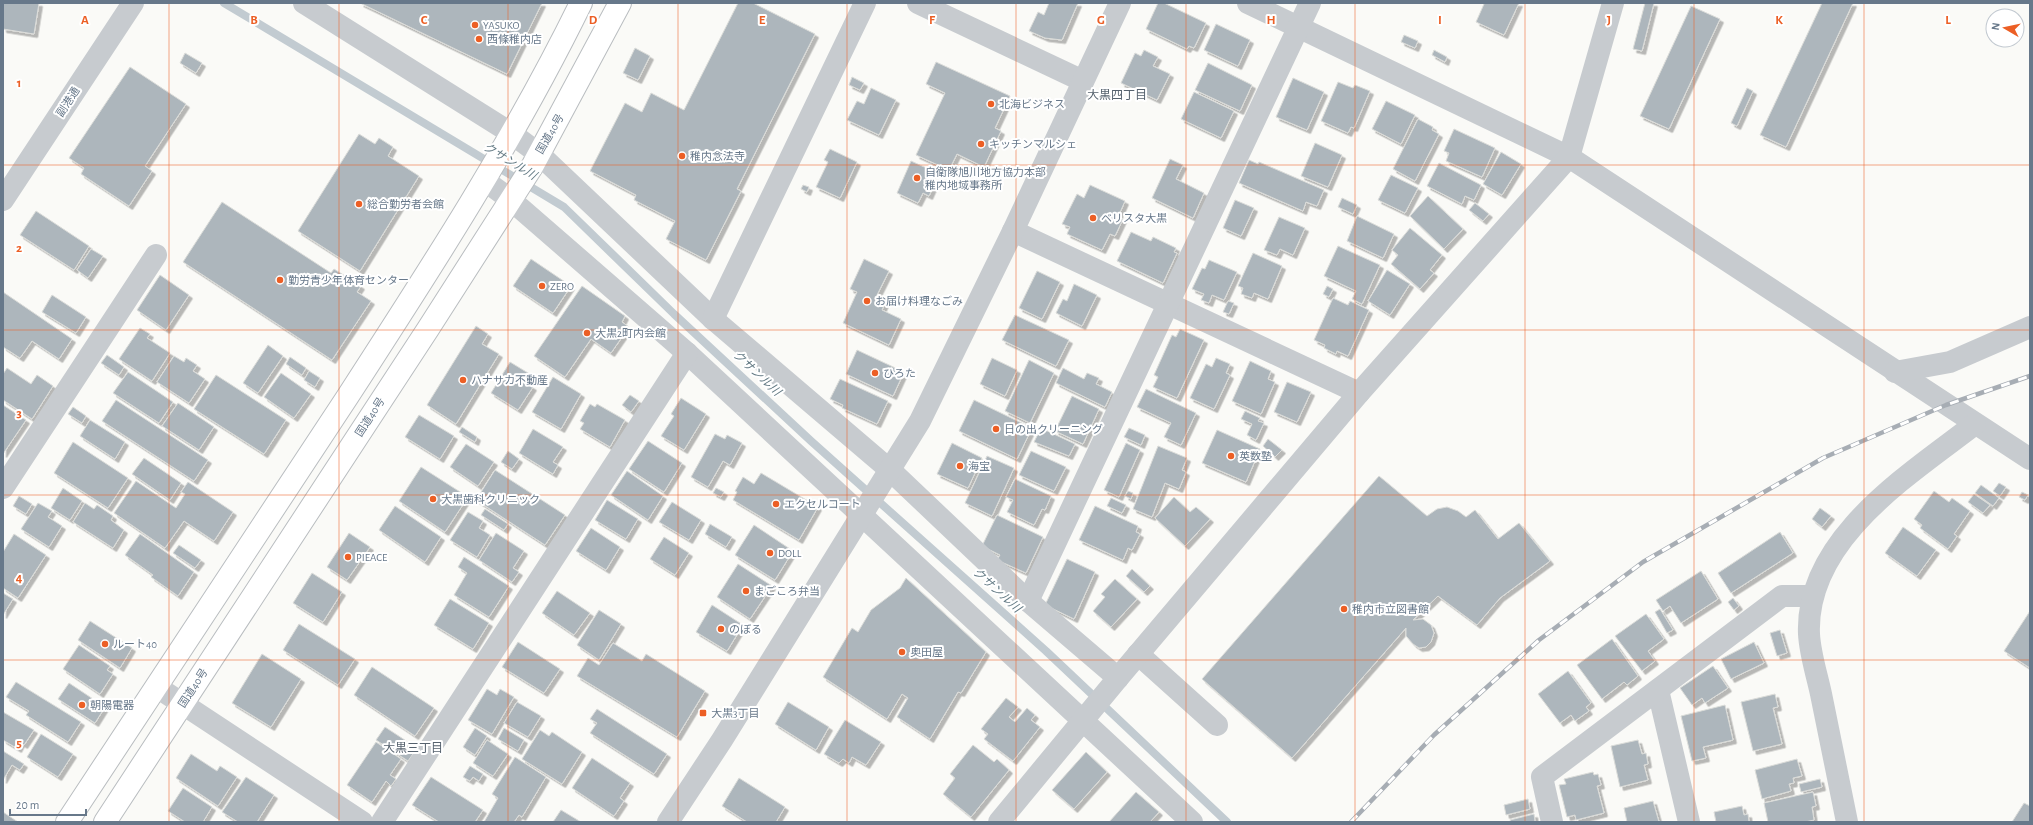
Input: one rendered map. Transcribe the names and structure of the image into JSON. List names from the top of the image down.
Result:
{
  "streets": {
    "highway": ["国道40号"],
    "street": ["副港通"]
  },
  "districts": ["大黒四丁目", "大黒三丁目"],
  "water": ["クサンル川"],
  "places": {
    "other": [
      "YASUKO",
      "西條稚内店",
      "北海ビジネス",
      "キッチンマルシェ",
      "稚内念法寺",
      "自衛隊旭川地方協力本部 稚内地域事務所",
      "総合勤労者会館",
      "ベリスタ大黒",
      "勤労青少年体育センター",
      "ZERO",
      "お届け料理なごみ",
      "大黒2町内会館",
      "ひろた",
      "ハナサカ不動産",
      "日の出クリーニング",
      "英数塾",
      "海宝",
      "大黒歯科クリニック",
      "エクセルコート",
      "DOLL",
      "PIEACE",
      "まごころ弁当",
      "稚内市立図書館",
      "のぼる",
      "ルート40",
      "奥田屋",
      "朝陽電器"
    ],
    "transit": ["大黒3丁目"]
  },
  "scale_bar": "20 m",
  "north": "left",
  "grid": {
    "columns": [
      "A",
      "B",
      "C",
      "D",
      "E",
      "F",
      "G",
      "H",
      "I",
      "J",
      "K",
      "L"
    ],
    "rows": [
      "1",
      "2",
      "3",
      "4",
      "5"
    ]
  }
}
